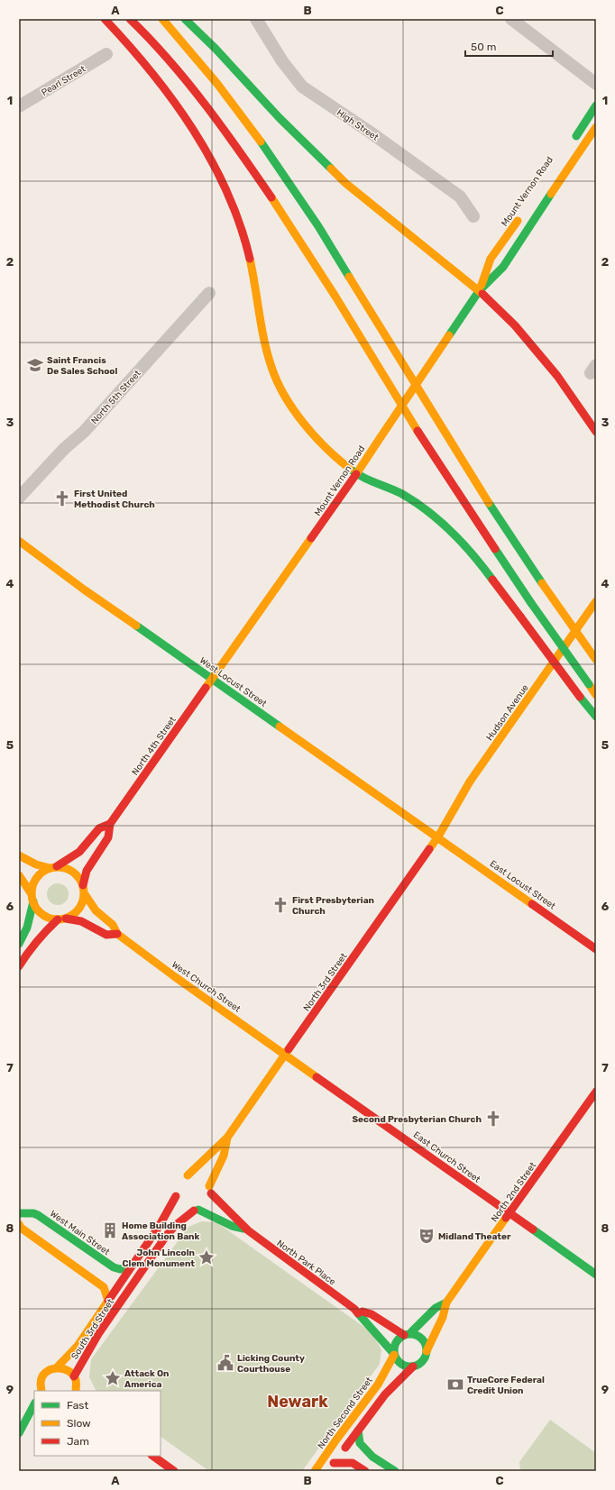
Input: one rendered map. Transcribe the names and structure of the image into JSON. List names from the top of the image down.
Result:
{
  "streets": {
    "main road": [
      "Mount Vernon Road",
      "West Locust Street",
      "Hudson Avenue",
      "North 4th Street",
      "East Locust Street",
      "North 3rd Street",
      "West Church Street",
      "East Church Street",
      "North 2nd Street",
      "West Main Street",
      "North Park Place",
      "South 3rd Street",
      "North Second Street"
    ],
    "street": ["Pearl Street", "High Street", "North 5th Street"]
  },
  "crossings": [
    ["Mount Vernon Road", "West Locust Street"],
    ["Mount Vernon Road", "North 4th Street"],
    ["West Locust Street", "Hudson Avenue"],
    ["West Locust Street", "North 4th Street"],
    ["West Locust Street", "East Locust Street"],
    ["West Locust Street", "North 3rd Street"],
    ["Hudson Avenue", "East Locust Street"],
    ["Hudson Avenue", "North 3rd Street"],
    ["North 4th Street", "West Church Street"],
    ["East Locust Street", "North 3rd Street"],
    ["North 3rd Street", "West Church Street"],
    ["North 3rd Street", "East Church Street"],
    ["North 3rd Street", "North Park Place"],
    ["North 3rd Street", "South 3rd Street"],
    ["West Church Street", "East Church Street"],
    ["East Church Street", "North 2nd Street"],
    ["North 2nd Street", "North Park Place"],
    ["North 2nd Street", "North Second Street"],
    ["West Main Street", "South 3rd Street"],
    ["North Park Place", "South 3rd Street"],
    ["North Park Place", "North Second Street"]
  ],
  "districts": ["Newark"],
  "places": {
    "school or university": ["Saint Francis De Sales School"],
    "church": ["First United Methodist Church", "First Presbyterian Church", "Second Presbyterian Church"],
    "building": ["Home Building Association Bank"],
    "theatre": ["Midland Theater"],
    "place": ["John Lincoln Clem Monument", "Attack On America"],
    "public building": ["Licking County Courthouse"],
    "bank": ["TrueCore Federal Credit Union"]
  },
  "legend": ["Fast", "Slow", "Jam"],
  "scale_bar": "50 m",
  "grid": {
    "columns": ["A", "B", "C"],
    "rows": [
      "1",
      "2",
      "3",
      "4",
      "5",
      "6",
      "7",
      "8",
      "9"
    ]
  }
}
